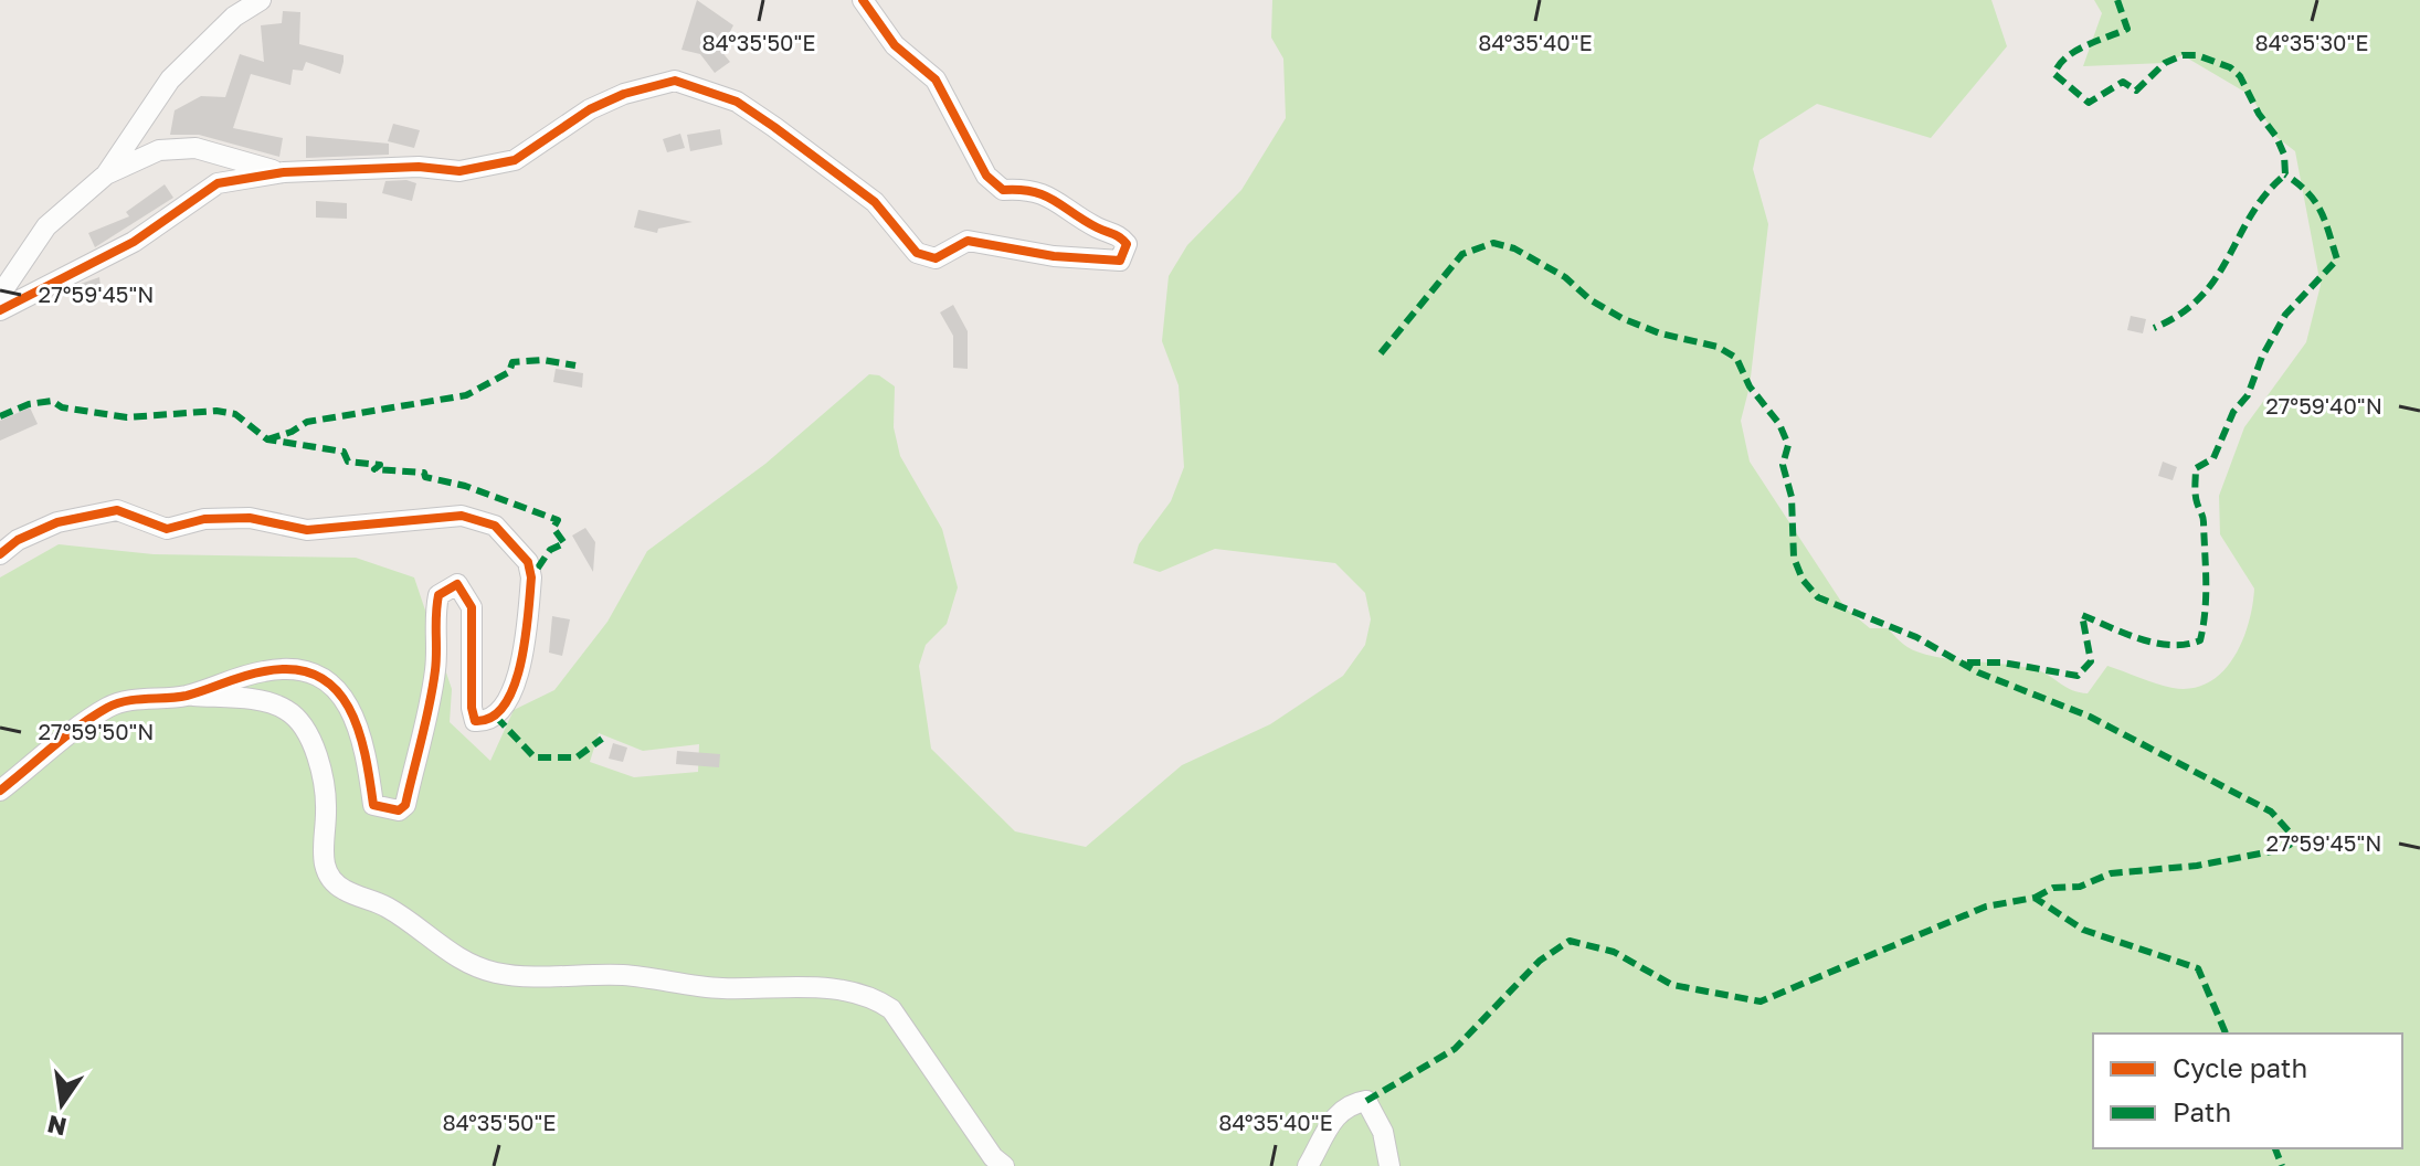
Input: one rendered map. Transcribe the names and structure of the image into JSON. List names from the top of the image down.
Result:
{
  "legend": ["Cycle path", "Path"],
  "north": "bottom",
  "coordinates": [
    "84°35'50\"E",
    "84°35'40\"E",
    "84°35'30\"E",
    "27°59'45\"N",
    "27°59'40\"N",
    "27°59'50\"N"
  ]
}
